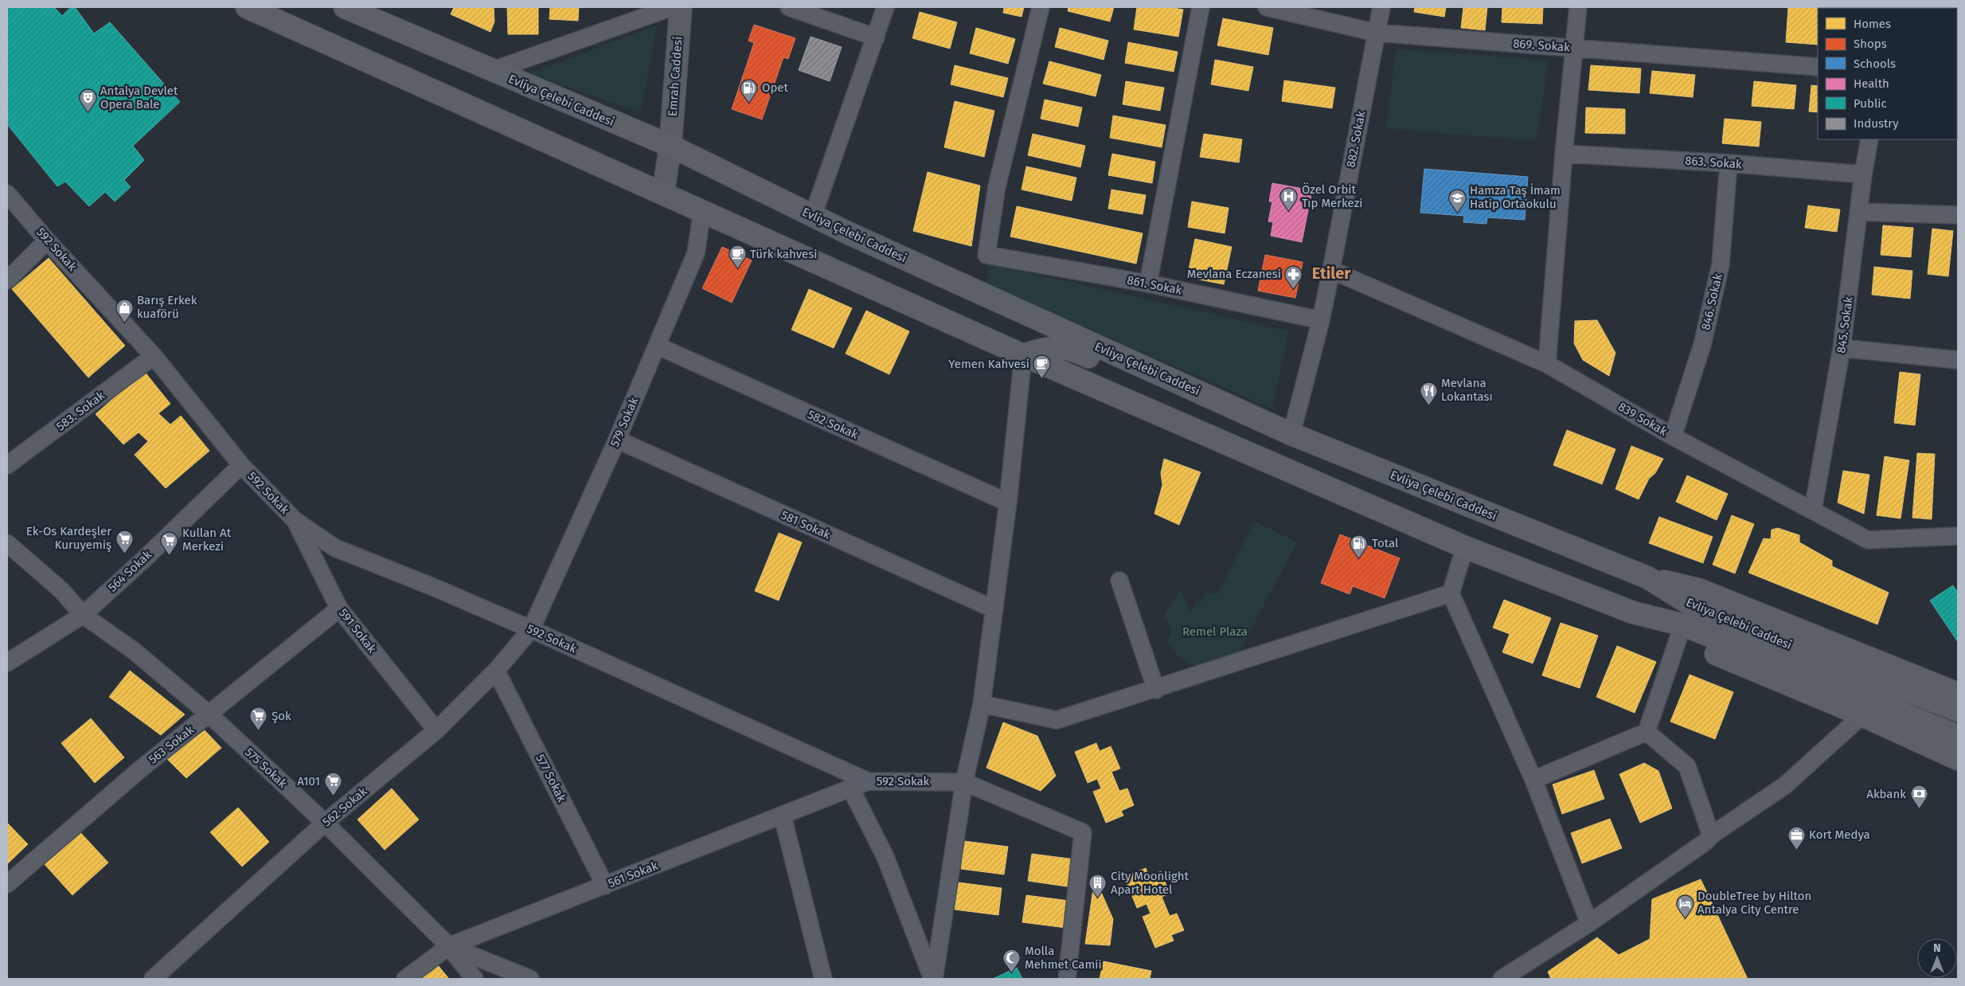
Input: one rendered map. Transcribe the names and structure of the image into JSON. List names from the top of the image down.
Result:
{
  "streets": {
    "main road": ["Evliya Çelebi Caddesi"],
    "street": [
      "869. Sokak",
      "Emrah Caddesi",
      "882. Sokak",
      "863. Sokak",
      "592 Sokak",
      "861. Sokak",
      "846. Sokak",
      "845. Sokak",
      "583. Sokak",
      "839 Sokak",
      "579 Sokak",
      "582 Sokak",
      "581 Sokak",
      "564 Sokak",
      "591 Sokak",
      "563 Sokak",
      "575 Sokak",
      "577 Sokak",
      "562 Sokak",
      "561 Sokak"
    ]
  },
  "crossings": [
    ["869. Sokak", "882. Sokak"],
    ["Emrah Caddesi", "Evliya Çelebi Caddesi"],
    ["Evliya Çelebi Caddesi", "882. Sokak"],
    ["Evliya Çelebi Caddesi", "579 Sokak"],
    ["882. Sokak", "861. Sokak"],
    ["882. Sokak", "839 Sokak"],
    ["863. Sokak", "846. Sokak"],
    ["863. Sokak", "845. Sokak"],
    ["592 Sokak", "583. Sokak"],
    ["592 Sokak", "579 Sokak"],
    ["592 Sokak", "564 Sokak"],
    ["592 Sokak", "591 Sokak"],
    ["592 Sokak", "562 Sokak"],
    ["592 Sokak", "561 Sokak"],
    ["846. Sokak", "839 Sokak"],
    ["845. Sokak", "839 Sokak"],
    ["579 Sokak", "582 Sokak"],
    ["579 Sokak", "581 Sokak"],
    ["579 Sokak", "562 Sokak"],
    ["564 Sokak", "575 Sokak"],
    ["591 Sokak", "563 Sokak"],
    ["591 Sokak", "562 Sokak"],
    ["563 Sokak", "575 Sokak"],
    ["575 Sokak", "562 Sokak"],
    ["575 Sokak", "561 Sokak"],
    ["577 Sokak", "562 Sokak"],
    ["577 Sokak", "561 Sokak"]
  ],
  "districts": ["Etiler"],
  "parks": ["Remel Plaza"],
  "places": {
    "fuel station": ["Opet", "Total"],
    "theatre": ["Antalya Devlet Opera Bale"],
    "hospital": ["Özel Orbit Tıp Merkezi"],
    "school or university": ["Hamza Taş İmam Hatip Ortaokulu"],
    "cafe": ["Türk kahvesi", "Yemen Kahvesi"],
    "pharmacy": ["Mevlana Eczanesi"],
    "shop": ["Barış Erkek kuaförü"],
    "restaurant": ["Mevlana Lokantası"],
    "supermarket": [
      "Ek-Os Kardeşler Kuruyemiş",
      "Kullan At Merkezi",
      "Şok",
      "A101"
    ],
    "bank": ["Akbank"],
    "office": ["Kort Medya"],
    "building": ["City Moonlight Apart Hotel"],
    "hotel": ["DoubleTree by Hilton Antalya City Centre"],
    "mosque": ["Molla Mehmet Camii"]
  },
  "legend": [
    "Homes",
    "Shops",
    "Schools",
    "Health",
    "Public",
    "Industry"
  ],
  "north": "top"
}
